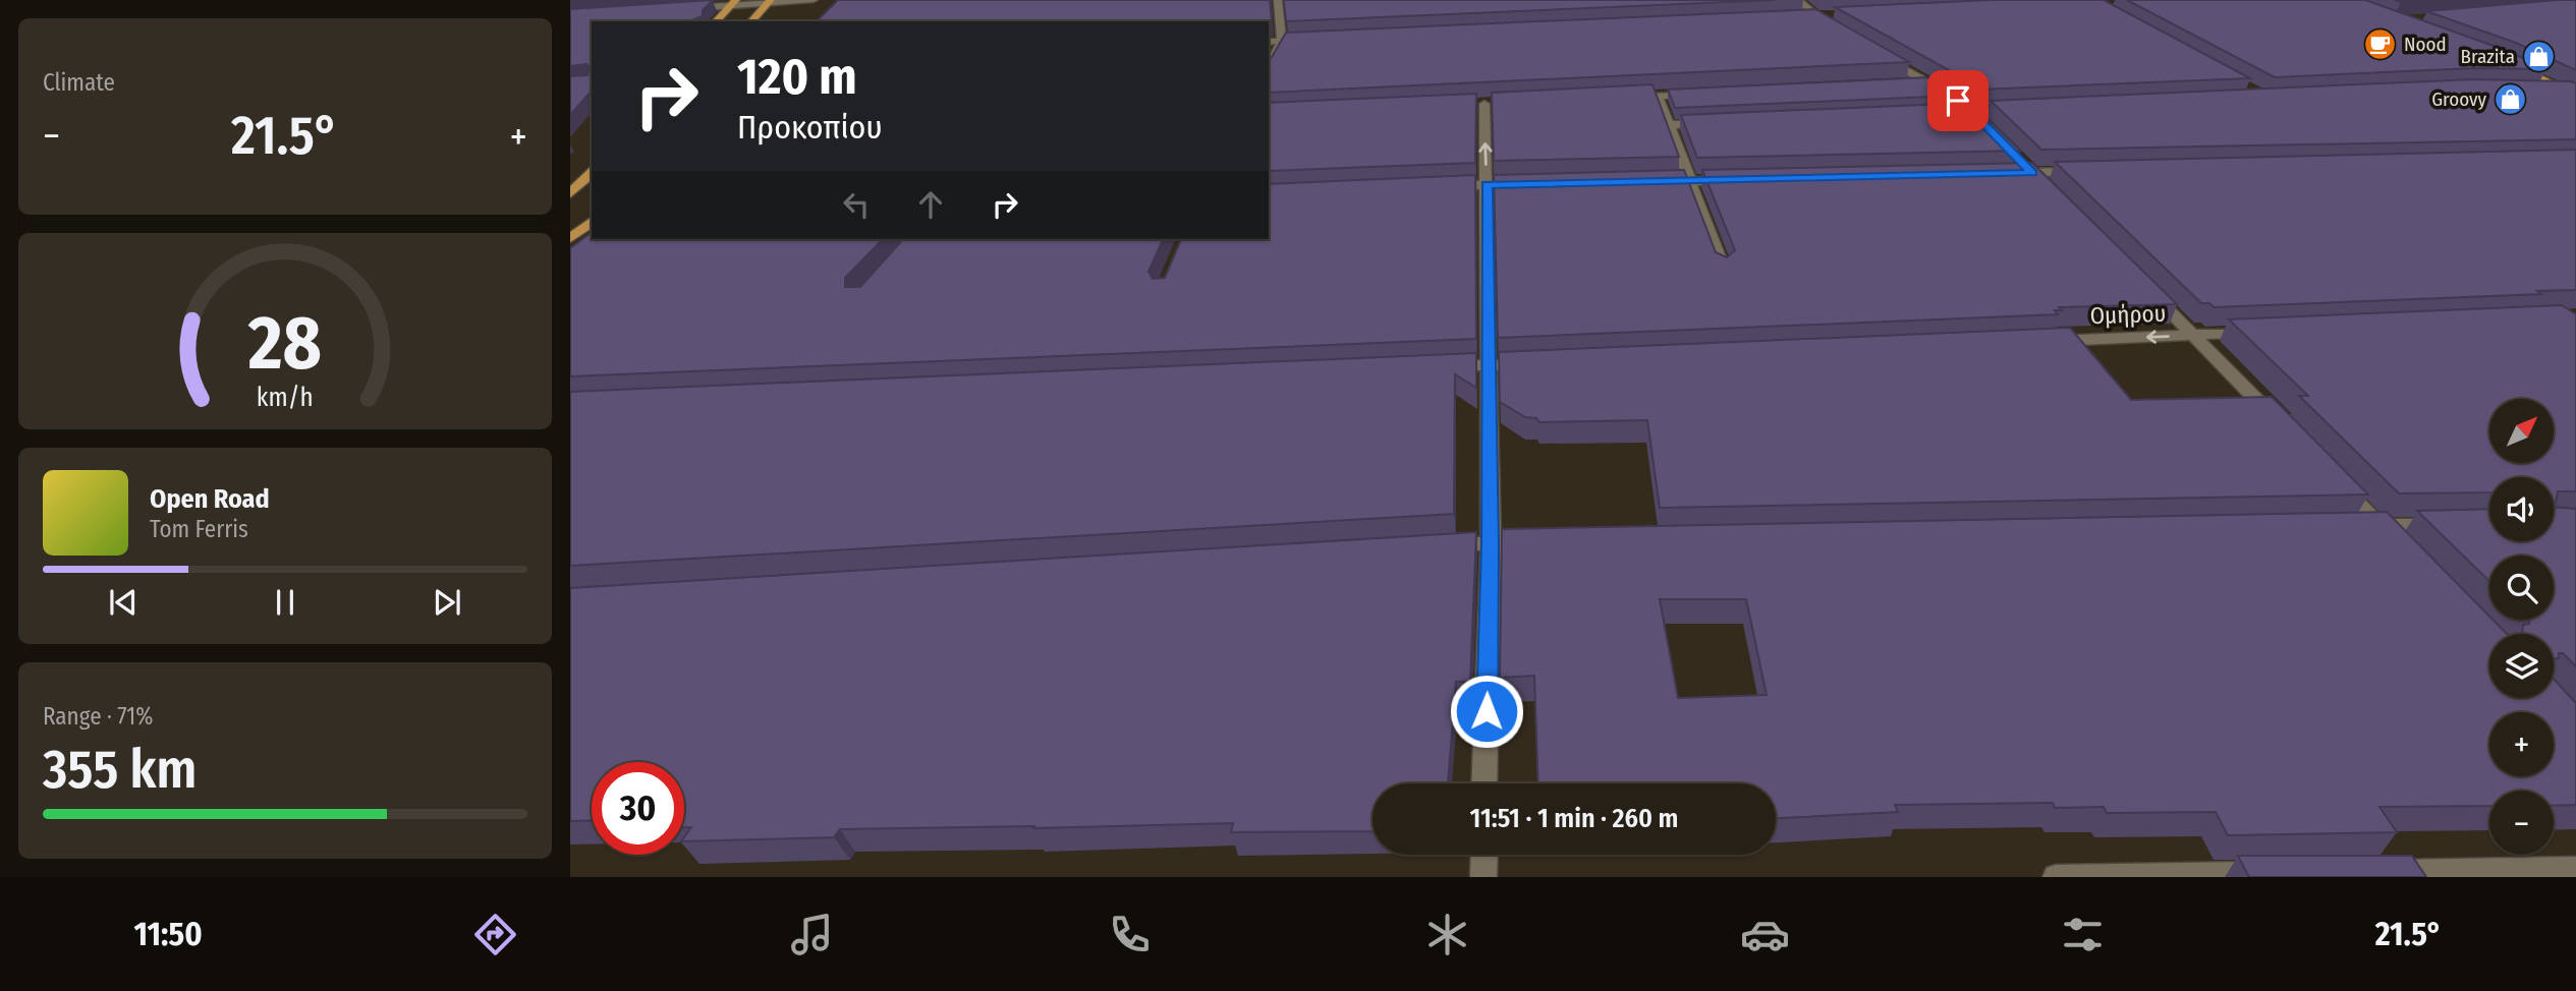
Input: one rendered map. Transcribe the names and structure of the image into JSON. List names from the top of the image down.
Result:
{
  "streets": {
    "street": ["Ομήρου"]
  },
  "one_way": ["Ομήρου"],
  "places": {
    "cafe": ["Nood"],
    "shop": ["Brazita", "Groovy"]
  },
  "north": "top right",
  "page": {
    "tile": [
      "Climate",
      ["Range · 71%", "355 km"]
    ],
    "turn": ["120 m", "Προκοπίου"],
    "heat": ["−", "21.5°", "+"],
    "map_buttons": ["+", "−"],
    "song": ["Open Road", "Tom Ferris"],
    "limit": "30",
    "trip": "11:51 · 1 min · 260 m",
    "tabs": ["11:50", "21.5°"],
    "gauge": ["28", "km/h"]
  }
}
